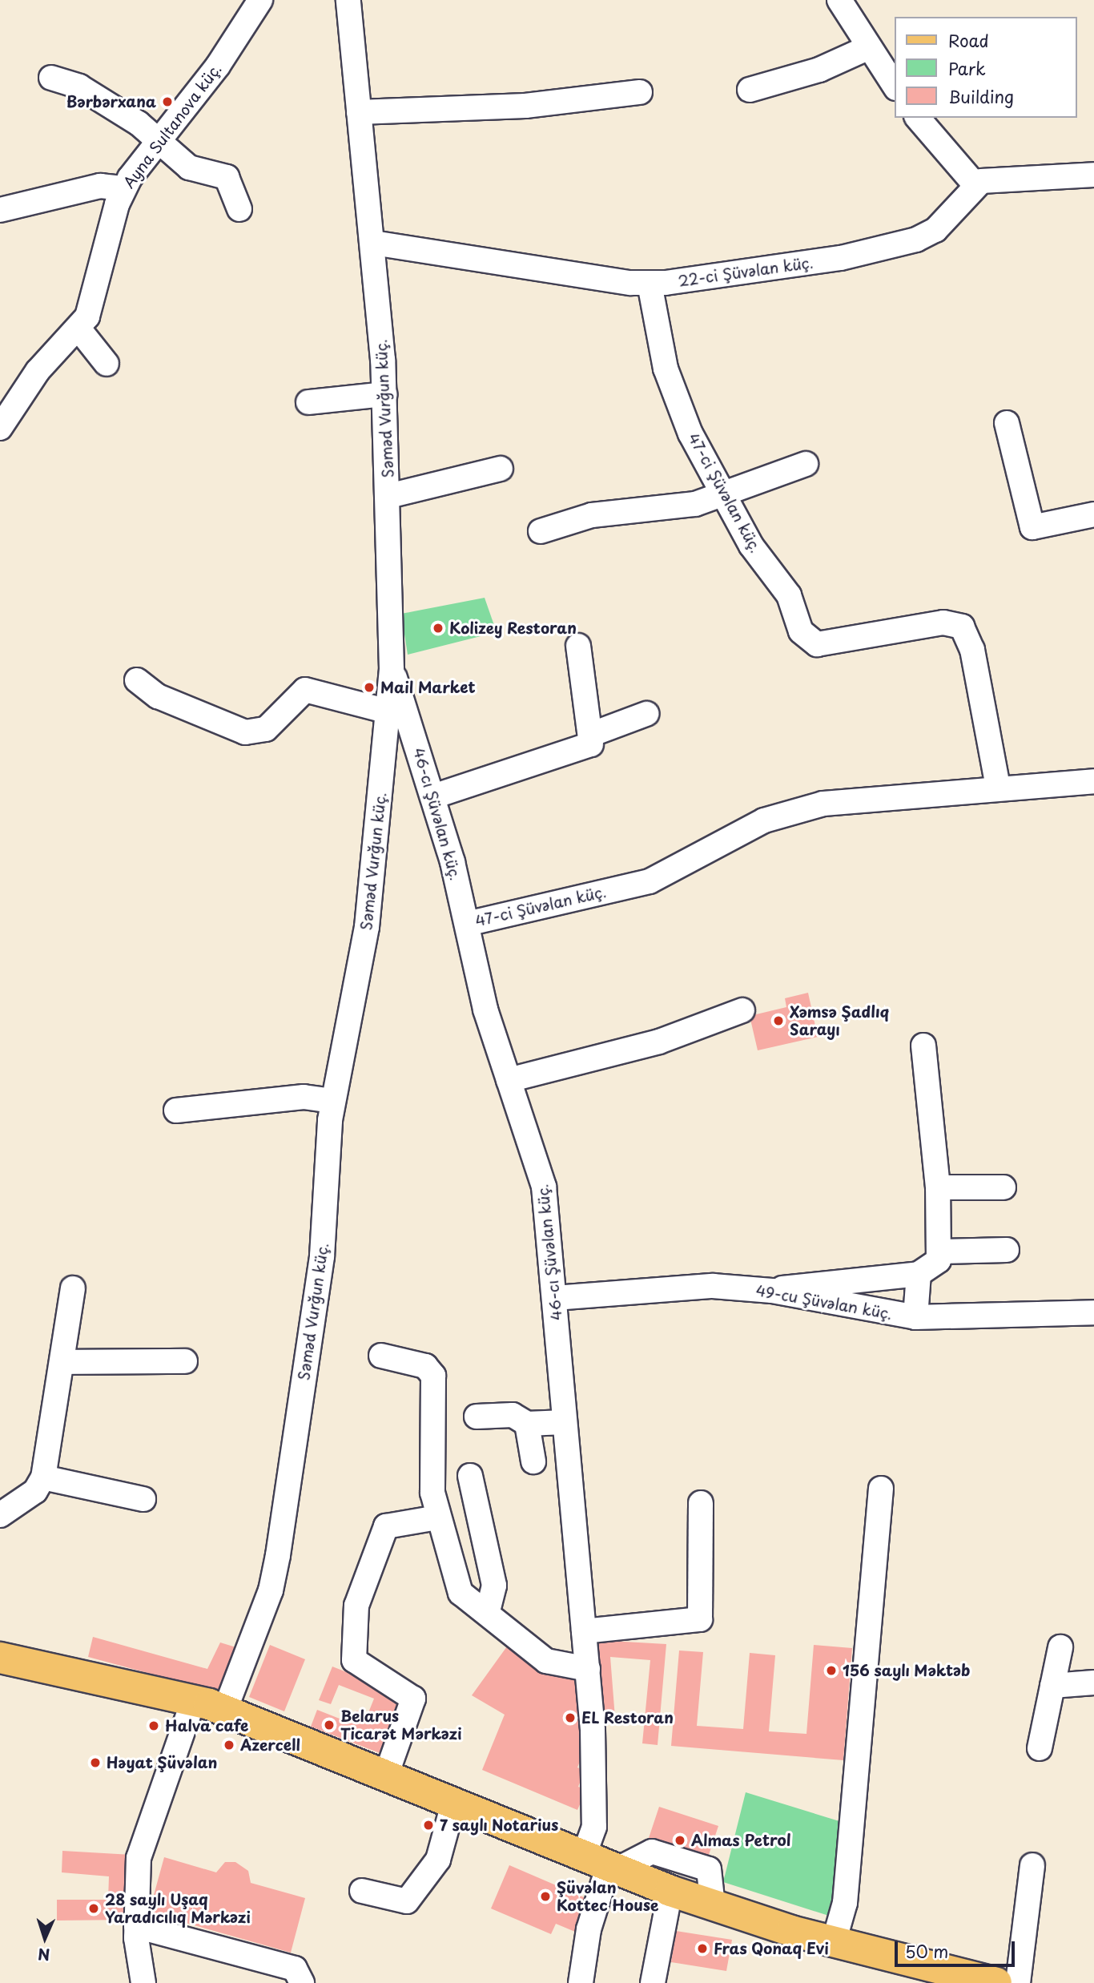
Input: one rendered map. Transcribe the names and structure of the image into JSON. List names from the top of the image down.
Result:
{
  "streets": {
    "street": [
      "Ayna Sultanova küç.",
      "22-ci Şüvəlan küç.",
      "Səməd Vurğun küç.",
      "47-ci Şüvəlan küç.",
      "46-cı Şüvəlan küç.",
      "49-cu Şüvəlan küç."
    ]
  },
  "crossings": [
    ["22-ci Şüvəlan küç.", "Səməd Vurğun küç."],
    ["22-ci Şüvəlan küç.", "47-ci Şüvəlan küç."],
    ["Səməd Vurğun küç.", "46-cı Şüvəlan küç."],
    ["47-ci Şüvəlan küç.", "46-cı Şüvəlan küç."],
    ["46-cı Şüvəlan küç.", "49-cu Şüvəlan küç."]
  ],
  "places": [
    "Bərbərxana",
    "Kolizey Restoran",
    "Mail Market",
    "Xəmsə Şadlıq Sarayı",
    "156 saylı Məktəb",
    "EL Restoran",
    "Belarus Ticarət Mərkəzi",
    "Halva cafe",
    "Azercell",
    "Həyat Şüvəlan",
    "7 saylı Notarius",
    "Almas Petrol",
    "Şüvəlan Kottec House",
    "28 saylı Uşaq Yaradıcılıq Mərkəzi",
    "Fras Qonaq Evi"
  ],
  "legend": ["Road", "Park", "Building"],
  "scale_bar": "50 m",
  "north": "bottom"
}
